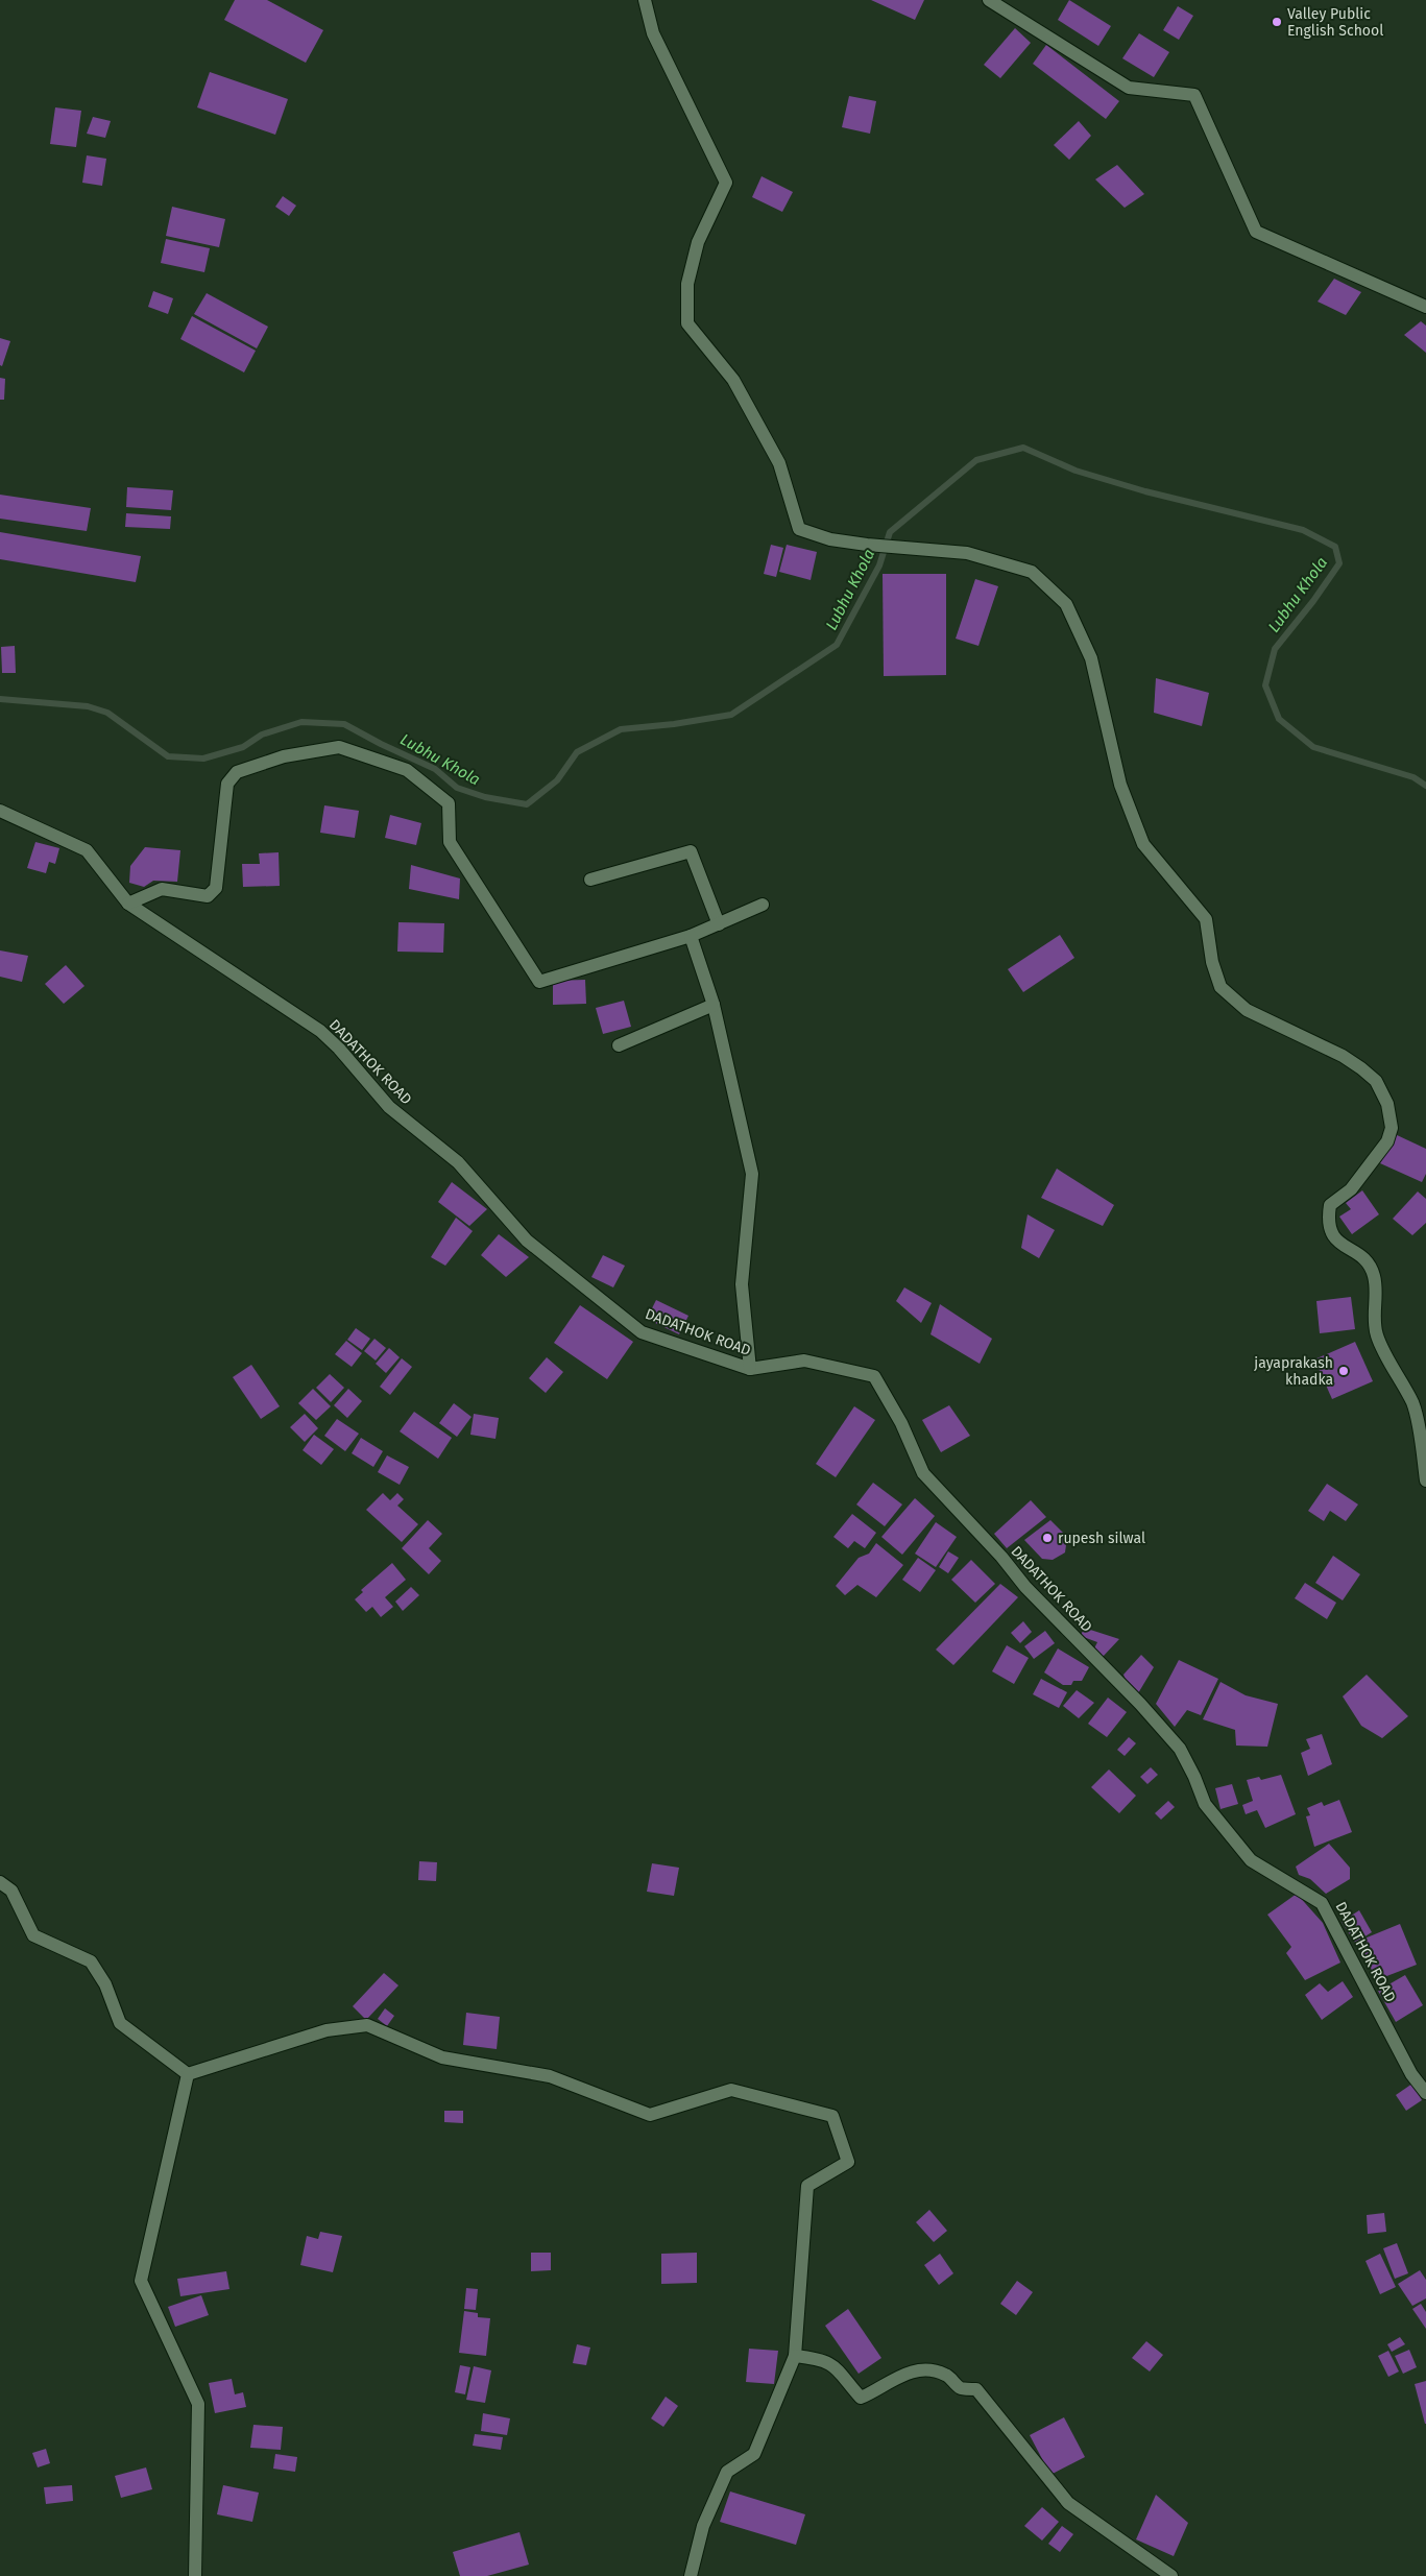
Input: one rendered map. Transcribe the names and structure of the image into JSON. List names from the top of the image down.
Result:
{
  "streets": {
    "street": ["DADATHOK ROAD"]
  },
  "water": ["Lubhu Khola"],
  "places": ["Valley Public English School", "jayaprakash khadka", "rupesh silwal"]
}
